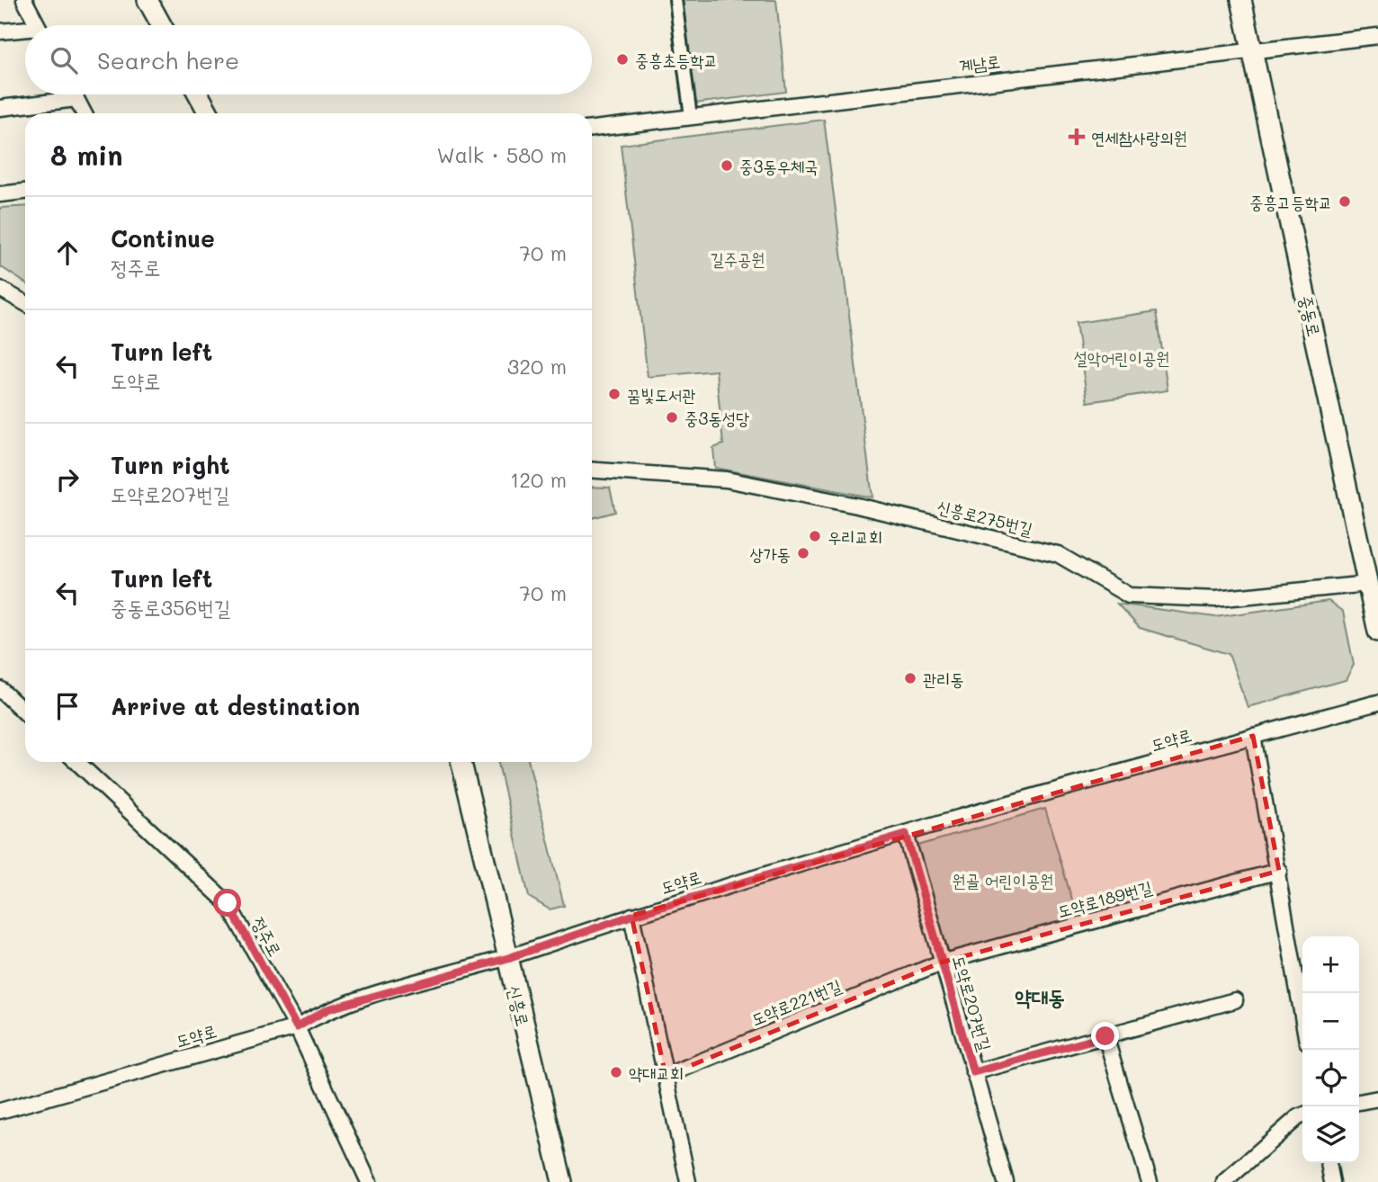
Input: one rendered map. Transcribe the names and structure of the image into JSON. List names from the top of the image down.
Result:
{
  "streets": {
    "street": [
      "계남로",
      "중동로",
      "신흥로275번길",
      "도약로",
      "도약로189번길",
      "정주로",
      "도약로221번길",
      "도약로207번길",
      "신흥로"
    ]
  },
  "crossings": [
    ["계남로", "중동로"],
    ["중동로", "신흥로275번길"],
    ["도약로", "정주로"],
    ["도약로", "도약로207번길"],
    ["도약로", "신흥로"],
    ["도약로189번길", "도약로221번길"],
    ["도약로189번길", "도약로207번길"],
    ["도약로221번길", "도약로207번길"]
  ],
  "districts": ["약대동"],
  "parks": ["길주공원", "설악어린이공원", "원골 어린이공원"],
  "places": {
    "other": [
      "중흥초등학교",
      "중3동우체국",
      "중흥고등학교",
      "꿈빛도서관",
      "중3동성당",
      "우리교회",
      "상가동",
      "관리동",
      "약대교회"
    ],
    "health": ["연세참사랑의원"]
  },
  "page": {
    "search": "Search here",
    "heading": ["8 min", "Walk · 580 m"],
    "list": [
      ["Continue", "정주로", "70 m"],
      ["Turn left", "도약로", "320 m"],
      ["Turn right", "도약로207번길", "120 m"],
      ["Turn left", "중동로356번길", "70 m"],
      "Arrive at destination"
    ],
    "map_buttons": ["+", "−"]
  }
}
